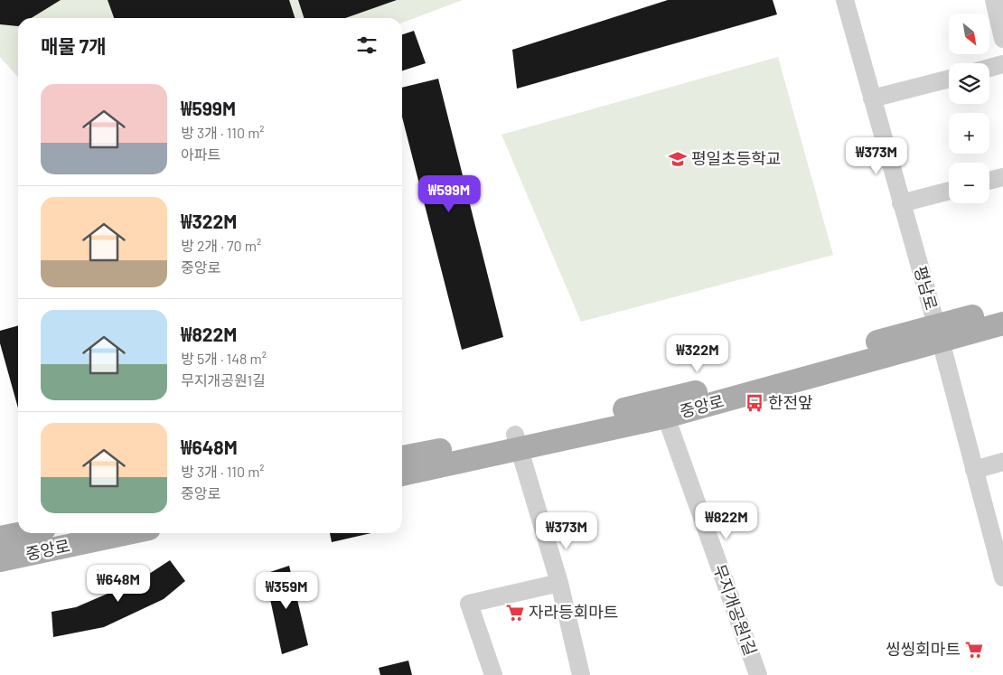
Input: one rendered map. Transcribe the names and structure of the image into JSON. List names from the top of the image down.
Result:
{
  "streets": {
    "main road": ["중앙로"],
    "street": ["평남로", "무지개공원1길"]
  },
  "crossings": [
    ["평남로", "중앙로"],
    ["중앙로", "무지개공원1길"]
  ],
  "places": {
    "school or university": ["평일초등학교"],
    "bus stop": ["한전앞"],
    "supermarket": ["자라등회마트", "씽씽회마트"]
  },
  "north": "bottom right",
  "page": {
    "map_buttons": ["+", "−"],
    "heading": "매물 7개",
    "list": [
      {
        "name": "₩599M",
        "note": "방 3개 · 110 m² · 아파트"
      },
      {
        "name": "₩322M",
        "note": "방 2개 · 70 m² · 중앙로"
      },
      {
        "name": "₩822M",
        "note": "방 5개 · 148 m² · 무지개공원1길"
      },
      {
        "name": "₩648M",
        "note": "방 3개 · 110 m² · 중앙로"
      }
    ],
    "price": [
      "₩373M",
      "₩599M",
      "₩322M",
      "₩822M",
      "₩373M",
      "₩648M",
      "₩359M"
    ]
  }
}
